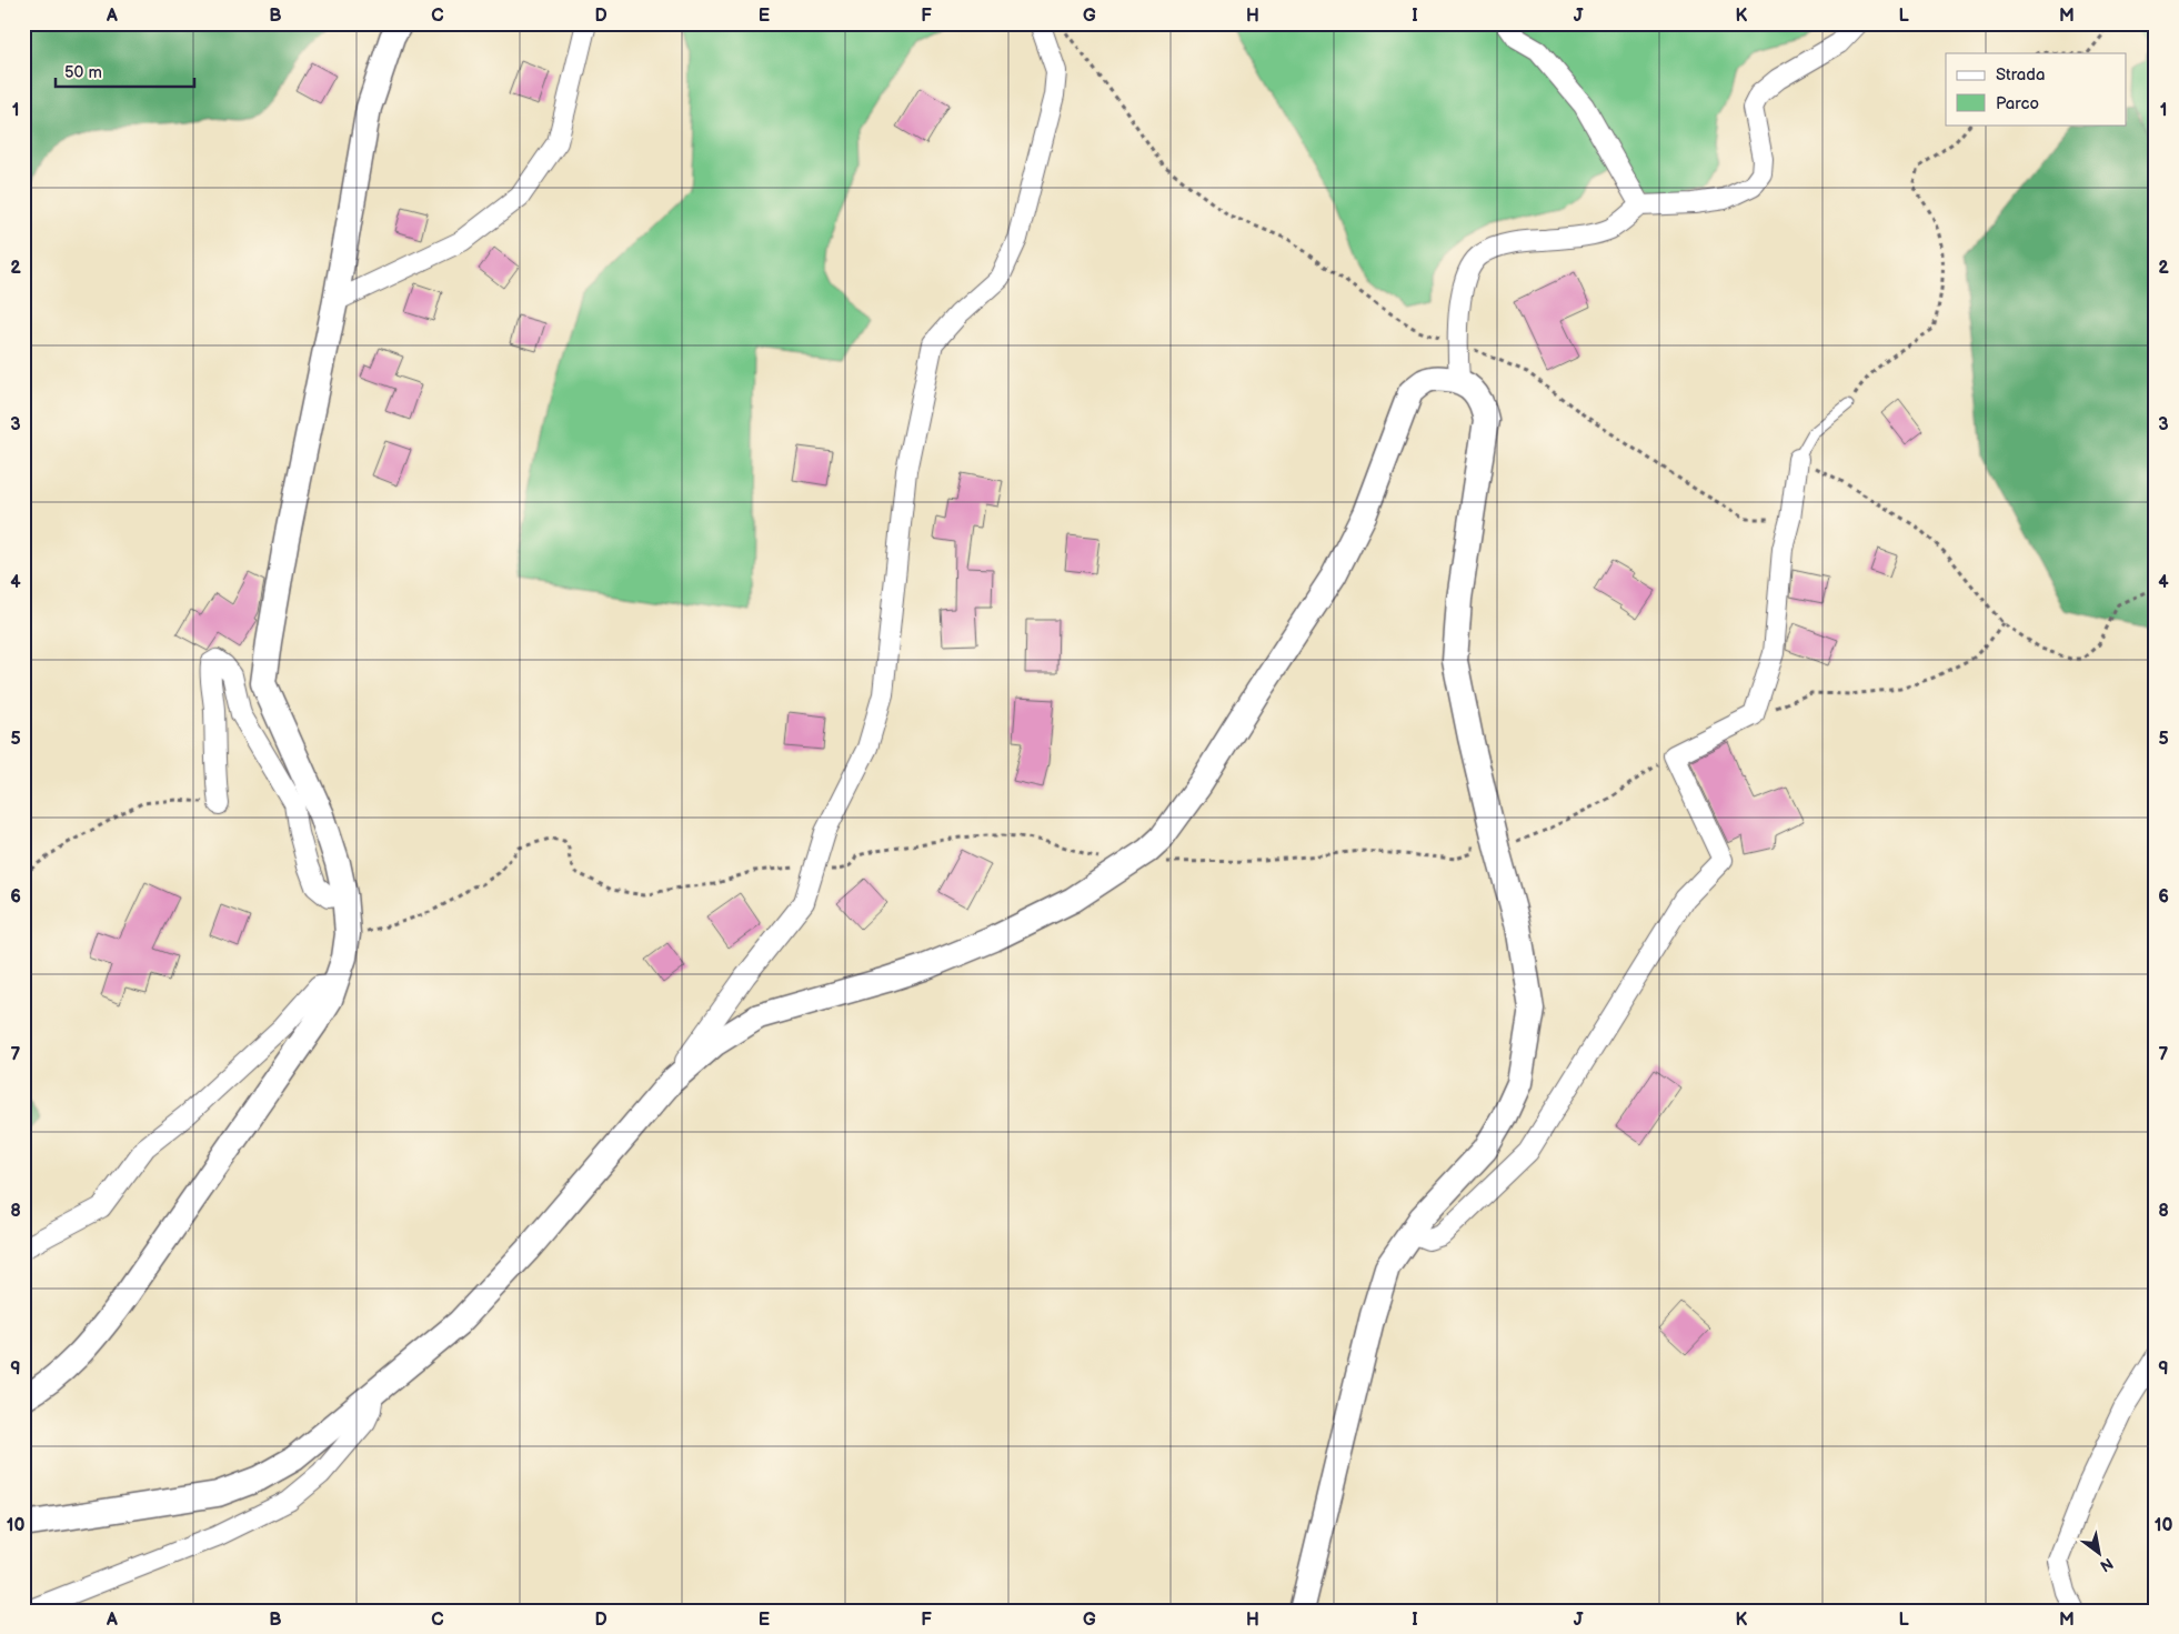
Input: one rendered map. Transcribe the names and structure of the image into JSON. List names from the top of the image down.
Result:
{
  "legend": ["Strada", "Parco"],
  "scale_bar": "50 m",
  "north": "bottom right",
  "grid": {
    "columns": [
      "A",
      "B",
      "C",
      "D",
      "E",
      "F",
      "G",
      "H",
      "I",
      "J",
      "K",
      "L",
      "M"
    ],
    "rows": [
      "1",
      "2",
      "3",
      "4",
      "5",
      "6",
      "7",
      "8",
      "9",
      "10"
    ]
  }
}
